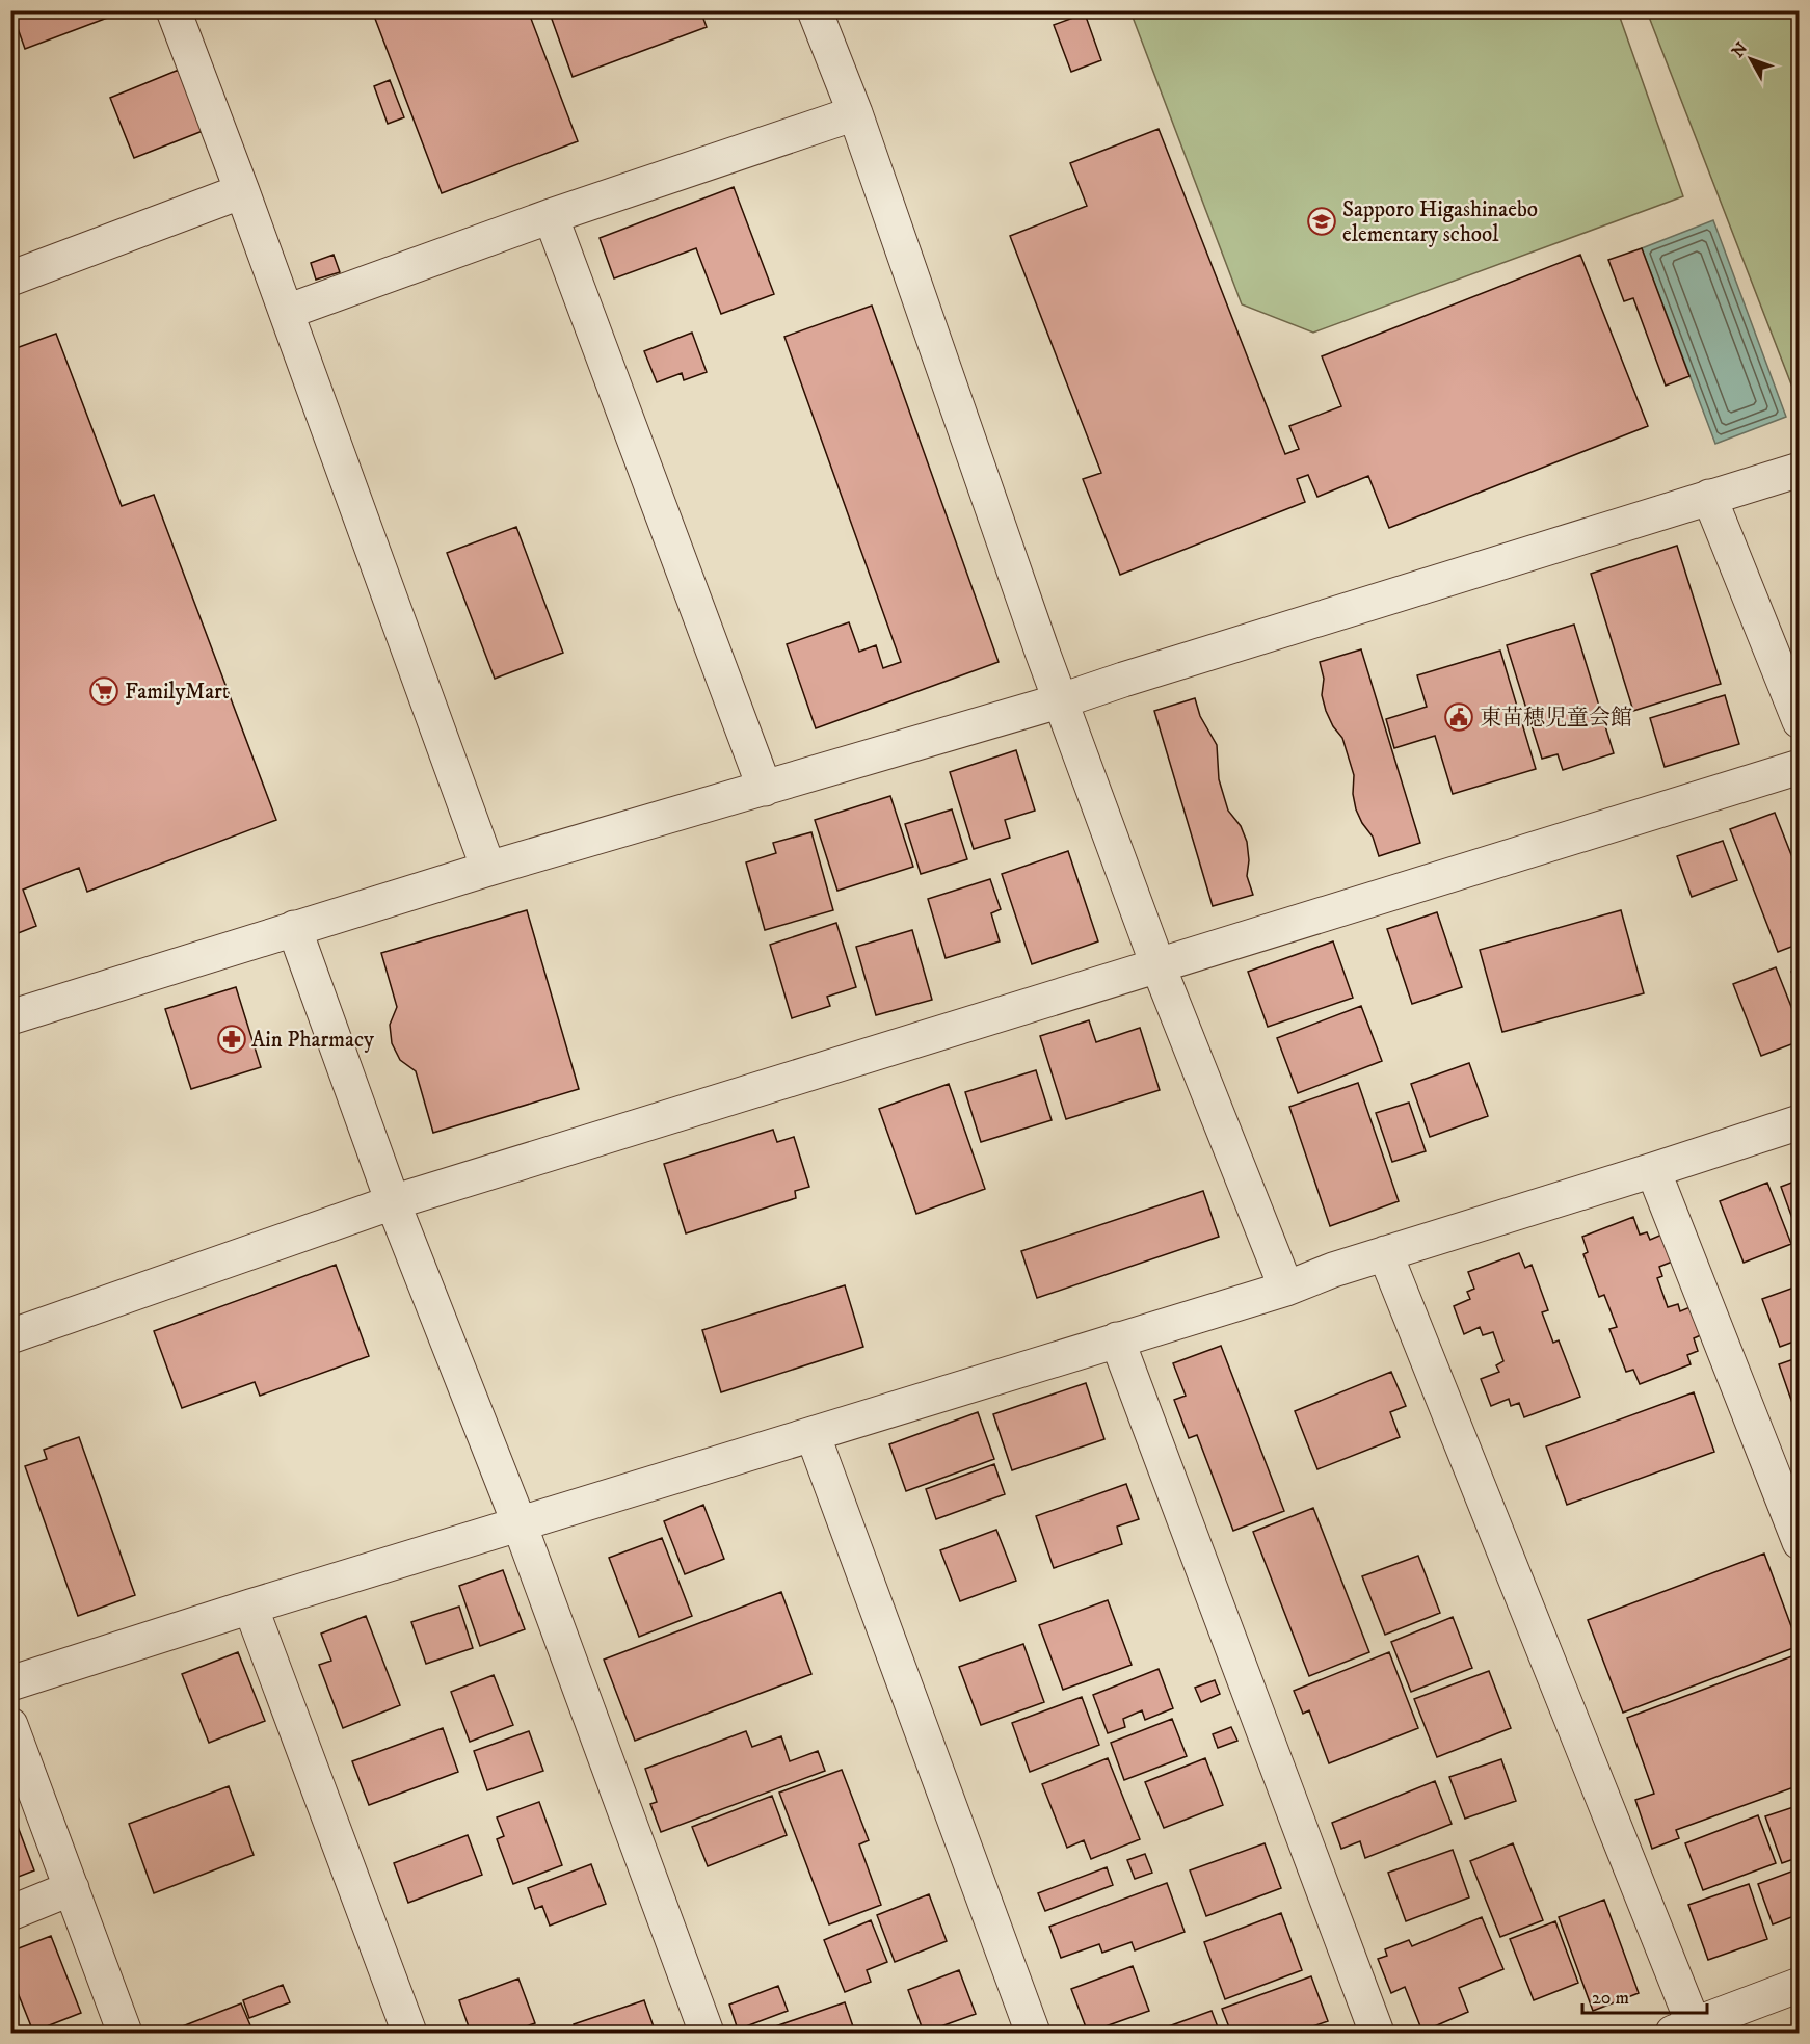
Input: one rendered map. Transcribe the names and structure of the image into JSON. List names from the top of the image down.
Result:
{
  "places": {
    "school or university": ["Sapporo Higashinaebo elementary school"],
    "supermarket": ["FamilyMart"],
    "public building": ["東苗穂児童会館"],
    "pharmacy": ["Ain Pharmacy"]
  },
  "scale_bar": "20 m",
  "north": "top left"
}
